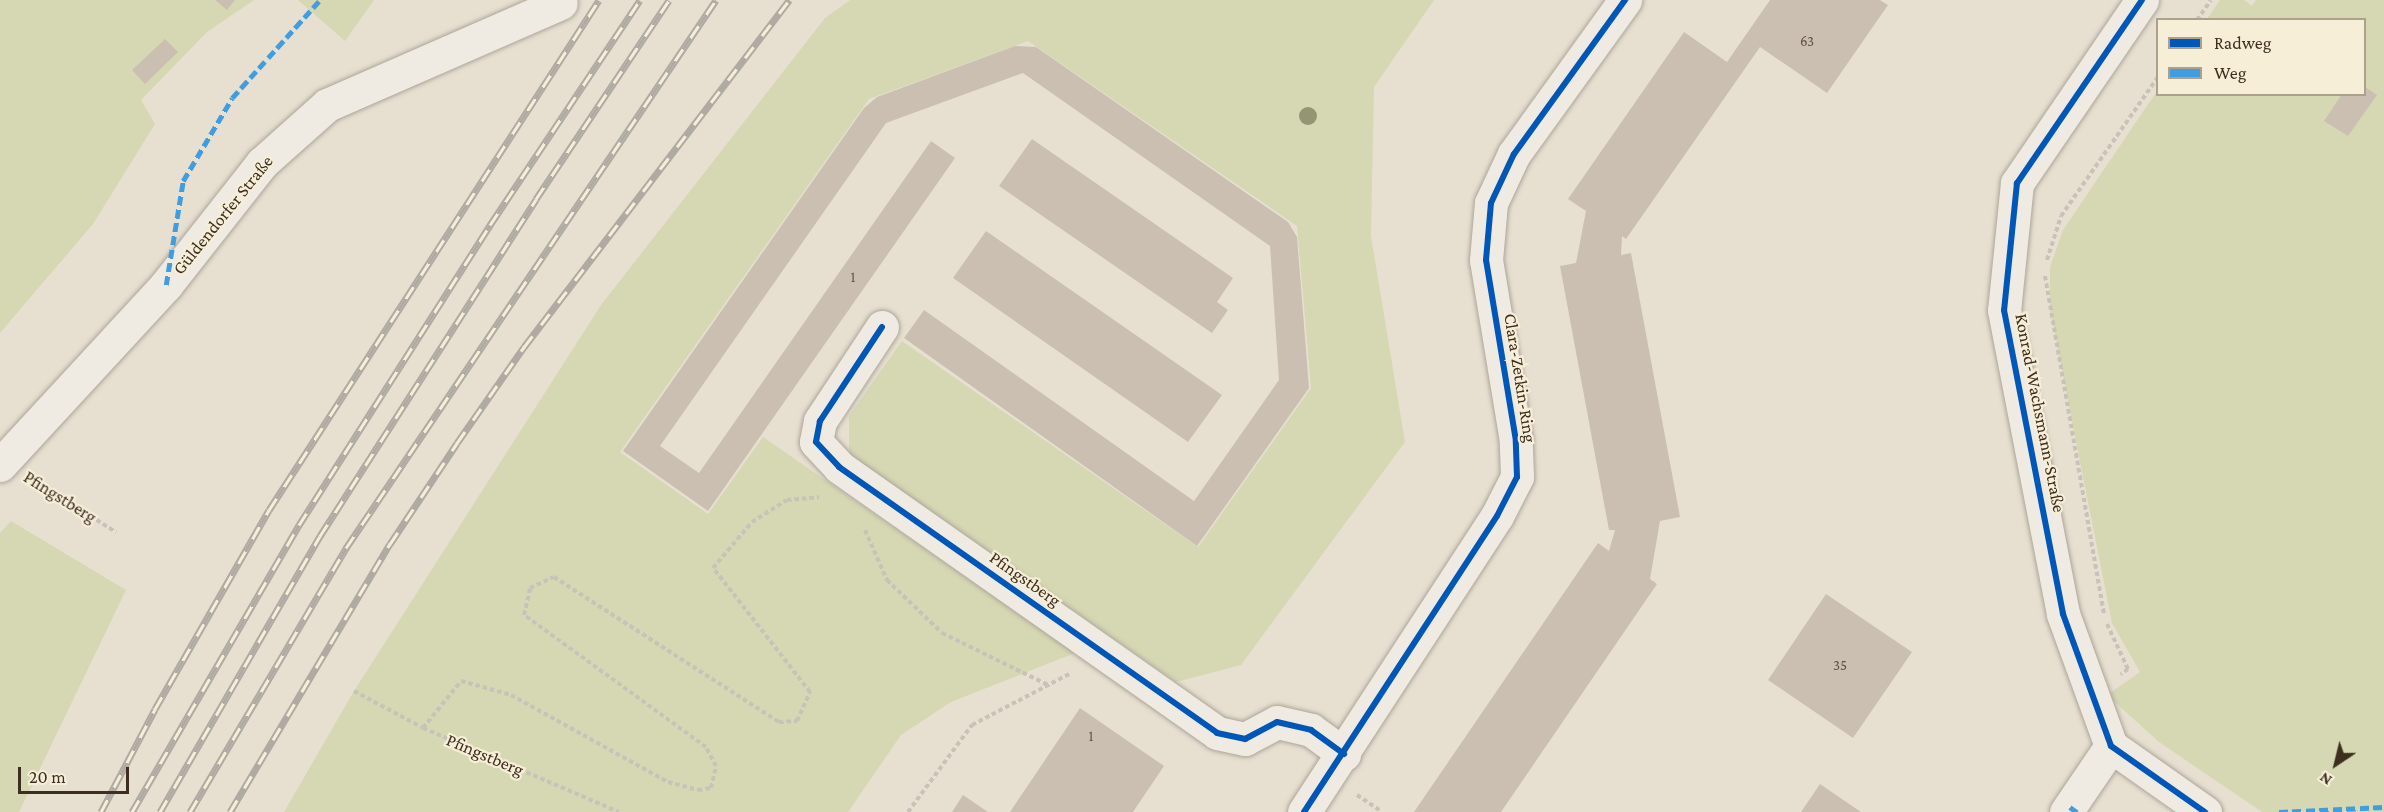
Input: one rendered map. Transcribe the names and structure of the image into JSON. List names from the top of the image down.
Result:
{
  "streets": {
    "street": [
      "Güldendorfer Straße",
      "Clara-Zetkin-Ring",
      "Konrad-Wachsmann-Straße",
      "Pfingstberg"
    ]
  },
  "crossings": [
    ["Güldendorfer Straße", "Pfingstberg"],
    ["Clara-Zetkin-Ring", "Pfingstberg"]
  ],
  "house_numbers": [
    "63",
    "1",
    "35",
    "1"
  ],
  "legend": ["Radweg", "Weg"],
  "scale_bar": "20 m",
  "north": "bottom left"
}
